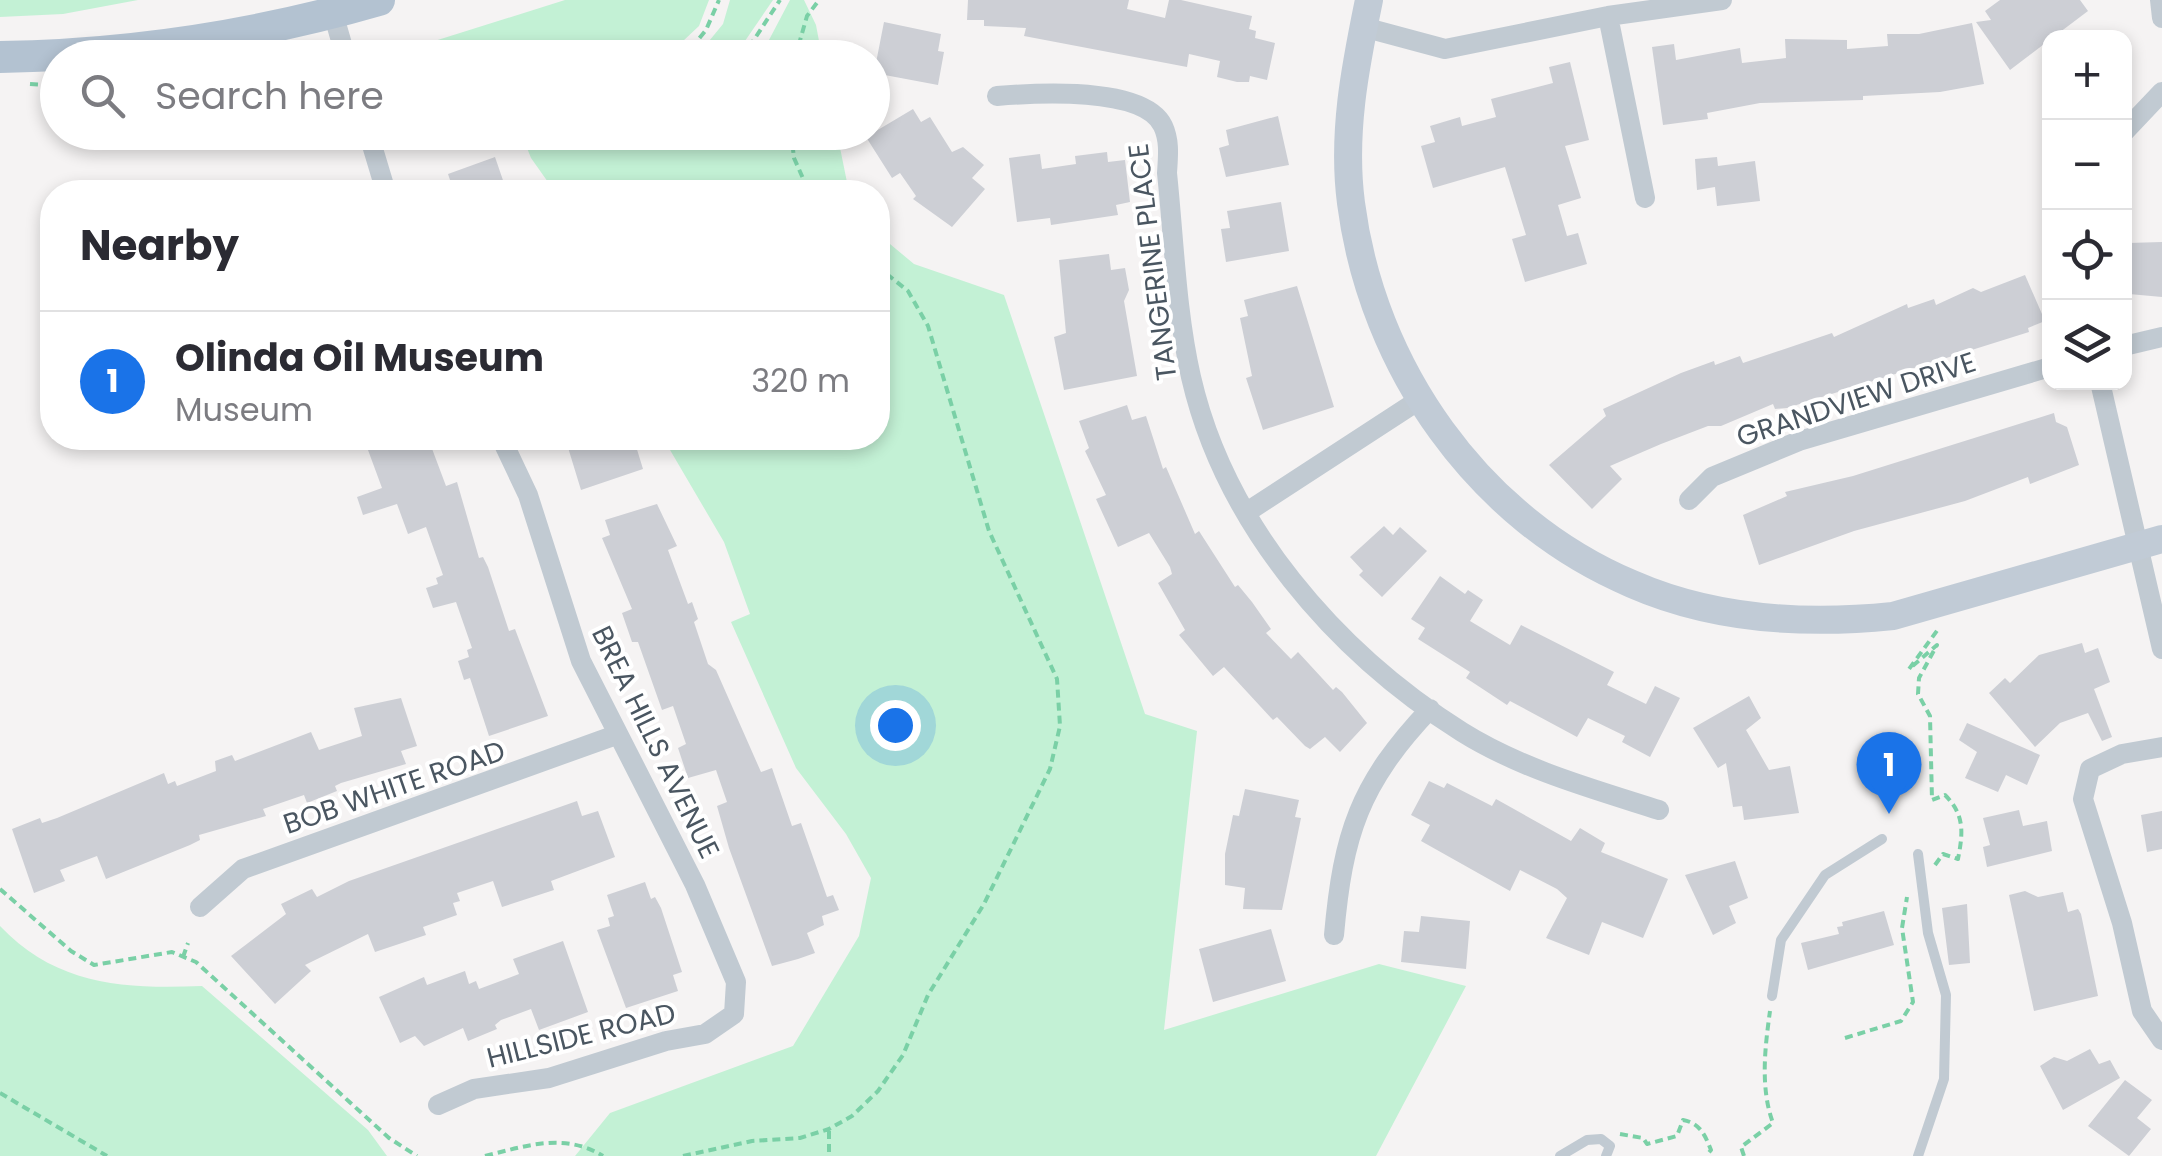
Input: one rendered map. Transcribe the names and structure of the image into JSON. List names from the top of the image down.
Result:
{
  "streets": {
    "street": [
      "TANGERINE PLACE",
      "GRANDVIEW DRIVE",
      "BREA HILLS AVENUE",
      "BOB WHITE ROAD",
      "HILLSIDE ROAD"
    ]
  },
  "crossings": [
    ["BREA HILLS AVENUE", "BOB WHITE ROAD"],
    ["BREA HILLS AVENUE", "HILLSIDE ROAD"]
  ],
  "page": {
    "map_buttons": ["+", "−"],
    "search": "Search here",
    "heading": "Nearby",
    "list": [
      {
        "mark": "1",
        "name": "Olinda Oil Museum",
        "note": "Museum",
        "value": "320 m"
      }
    ],
    "pins": "1"
  }
}
